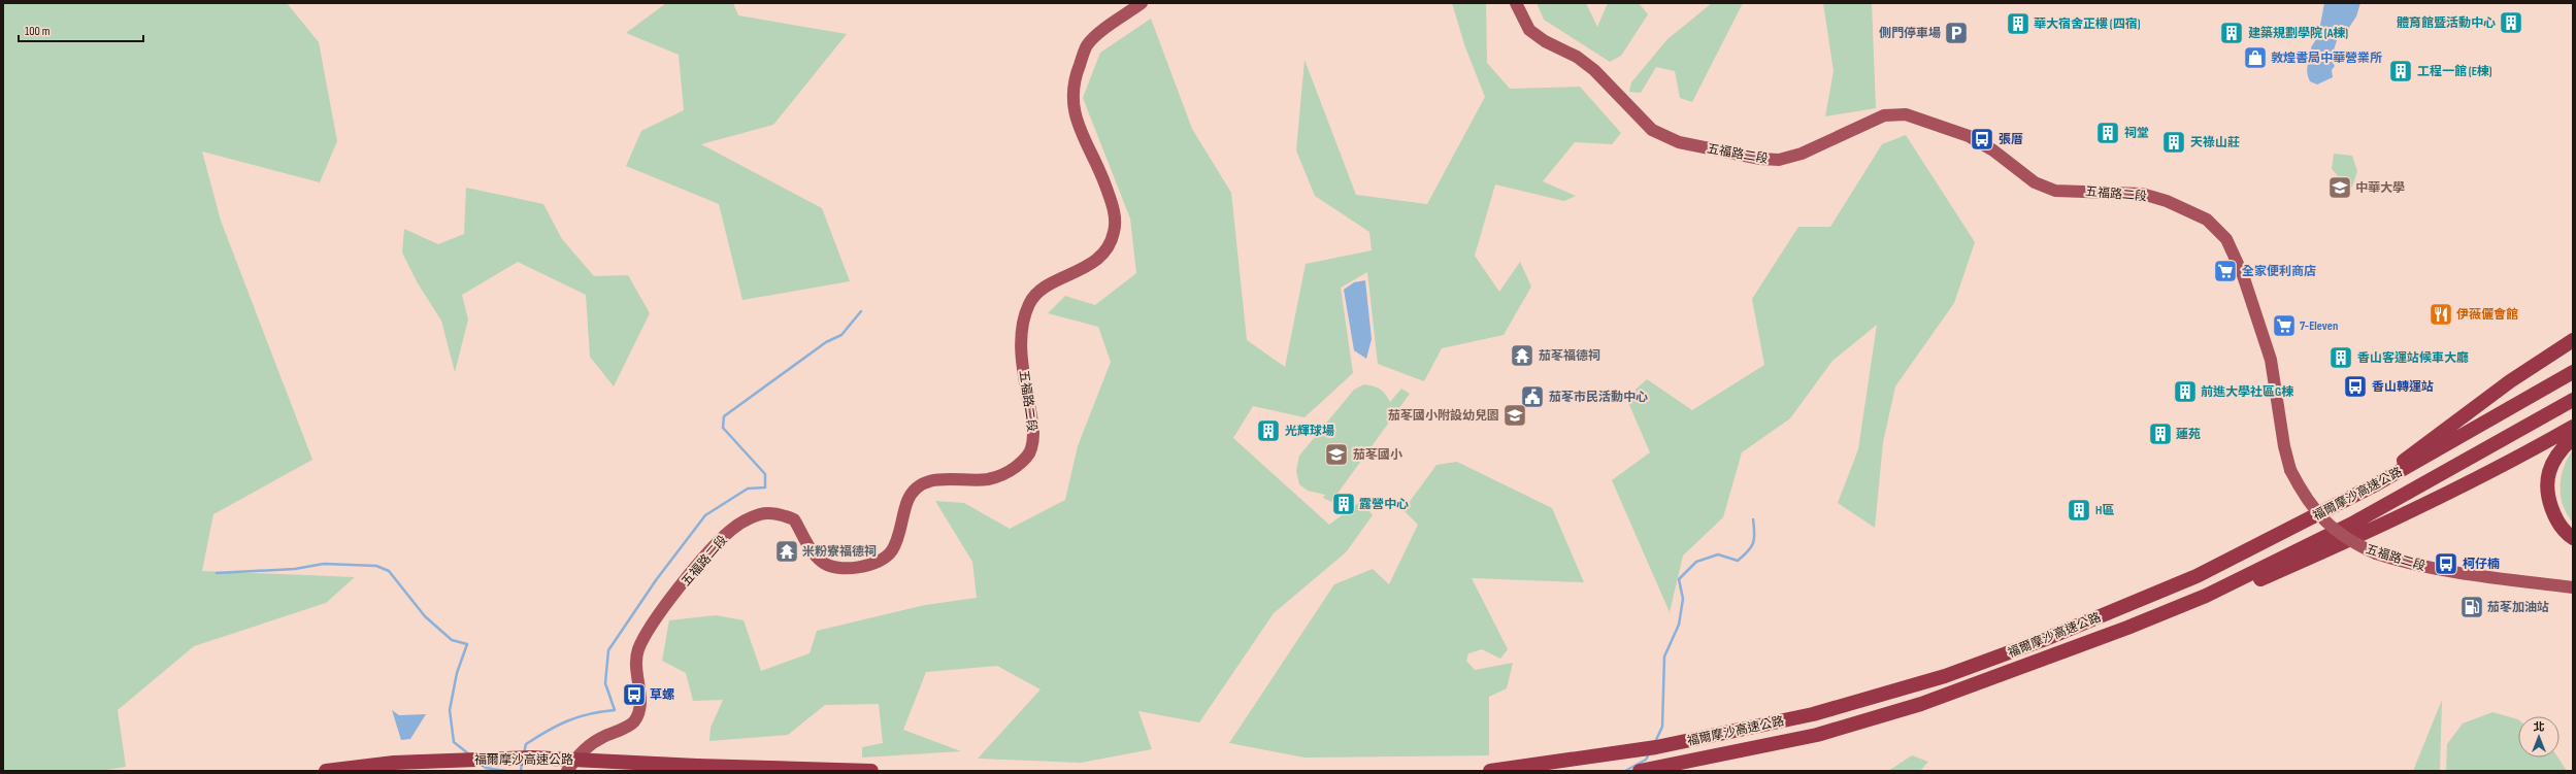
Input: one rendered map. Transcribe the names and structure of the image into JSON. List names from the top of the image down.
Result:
{
  "streets": {
    "highway": ["福爾摩沙高速公路"],
    "main road": ["五福路二段"]
  },
  "places": {
    "building": [
      "體育館暨活動中心",
      "華大宿舍正樓 (四宿)",
      "建築規劃學院 (A棟)",
      "工程一館 (E棟)",
      "祠堂",
      "天祿山莊",
      "香山客運站候車大廳",
      "前進大學社區G棟",
      "光輝球場",
      "蓮苑",
      "露營中心",
      "H區"
    ],
    "parking": ["側門停車場"],
    "shop": ["敦煌書局中華營業所"],
    "bus stop": [
      "張厝",
      "香山轉運站",
      "柯仔楠",
      "草螺"
    ],
    "school or university": ["中華大學", "茄苳國小附設幼兒園", "茄苳國小"],
    "supermarket": ["全家便利商店", "7-Eleven"],
    "restaurant": ["伊薇儷會館"],
    "temple": ["茄苳福德祠", "米粉寮福德祠"],
    "public building": ["茄苳市民活動中心"],
    "fuel station": ["茄苳加油站"]
  },
  "scale_bar": "100 m",
  "north": "top"
}
